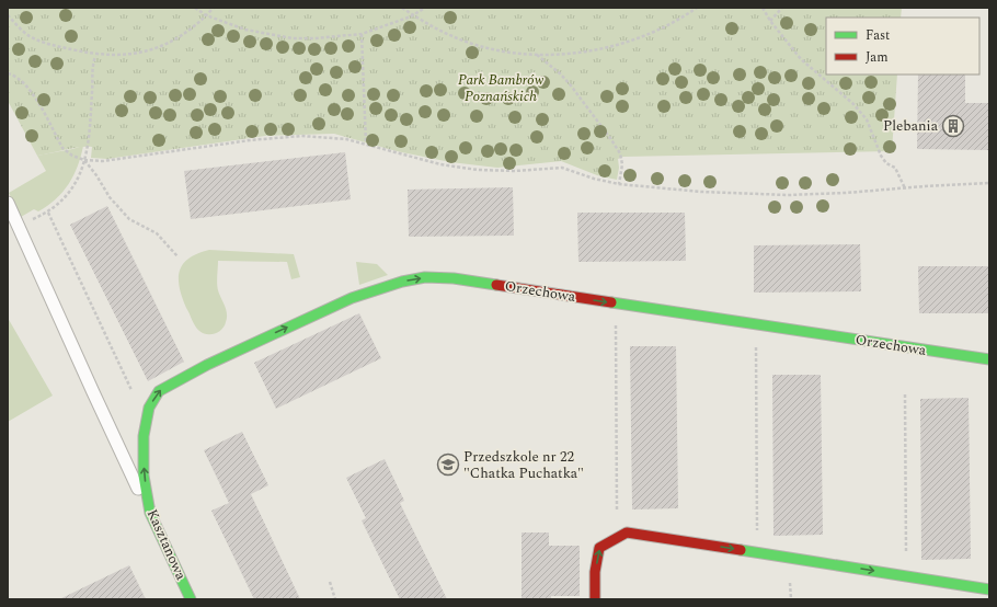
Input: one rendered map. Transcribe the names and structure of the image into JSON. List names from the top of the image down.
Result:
{
  "streets": {
    "street": ["Orzechowa", "Kasztanowa"]
  },
  "crossings": [
    ["Orzechowa", "Kasztanowa"]
  ],
  "one_way": ["Orzechowa", "Kasztanowa"],
  "parks": ["Park Bambrów Poznańskich"],
  "places": {
    "building": ["Plebania"],
    "school or university": ["Przedszkole nr 22 \"Chatka Puchatka\""]
  },
  "legend": ["Fast", "Jam"]
}
